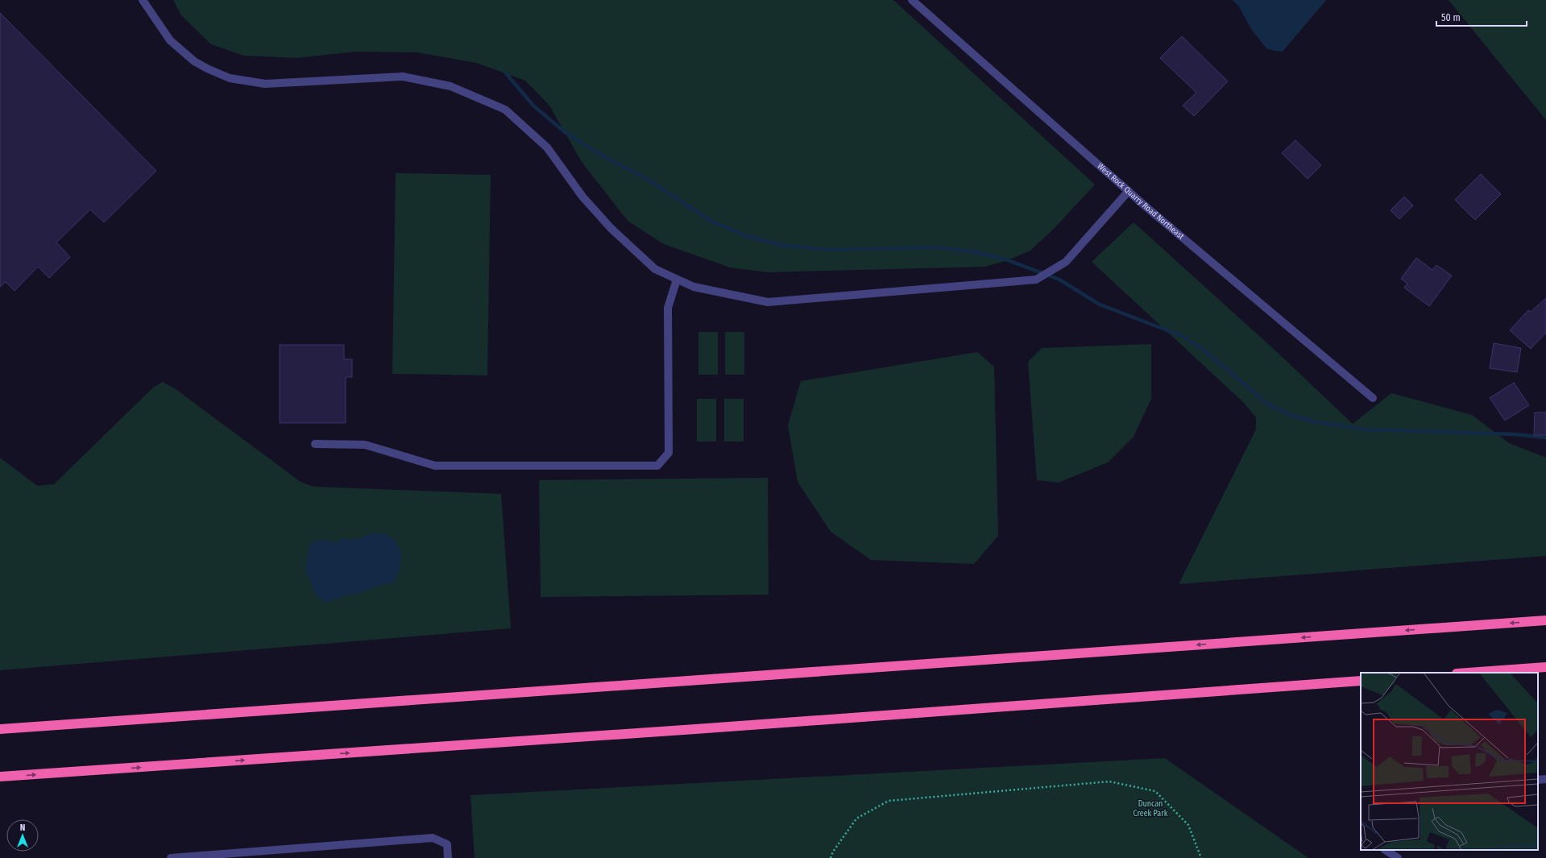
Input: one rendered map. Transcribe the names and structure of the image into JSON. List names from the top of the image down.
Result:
{
  "streets": {
    "street": ["West Rock Quarry Road Northeast"]
  },
  "parks": ["Duncan Creek Park"],
  "scale_bar": "50 m",
  "north": "top"
}
